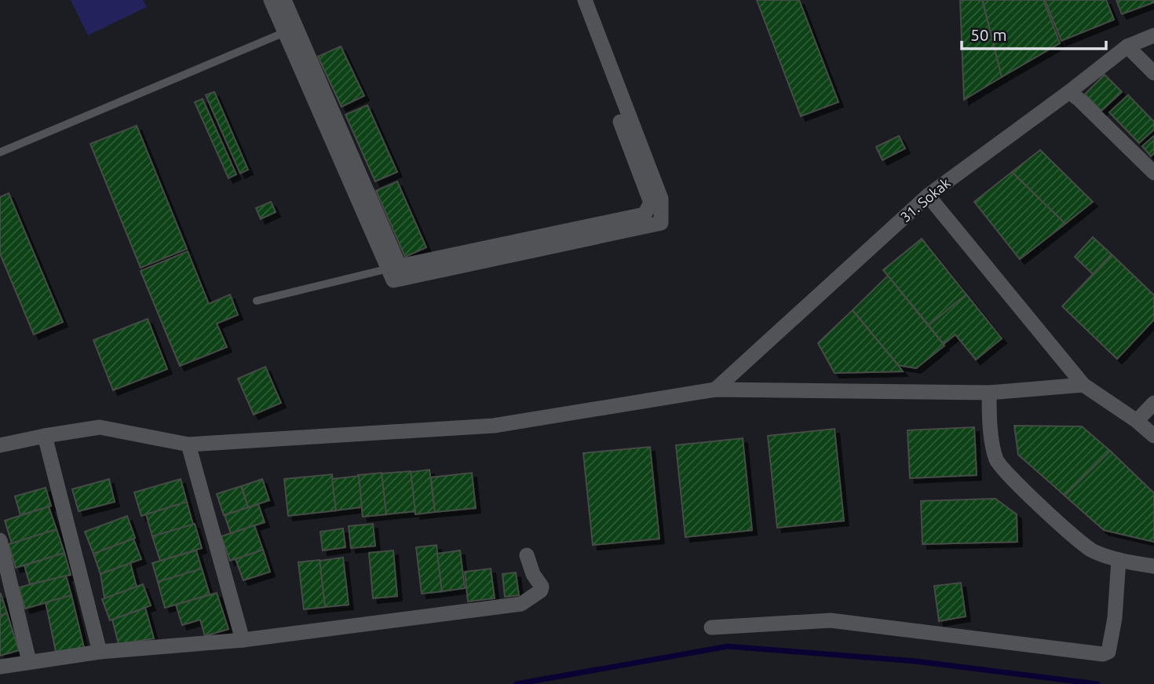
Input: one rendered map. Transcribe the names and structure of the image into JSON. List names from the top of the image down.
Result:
{
  "streets": {
    "street": ["31. Sokak"]
  },
  "scale_bar": "50 m"
}
